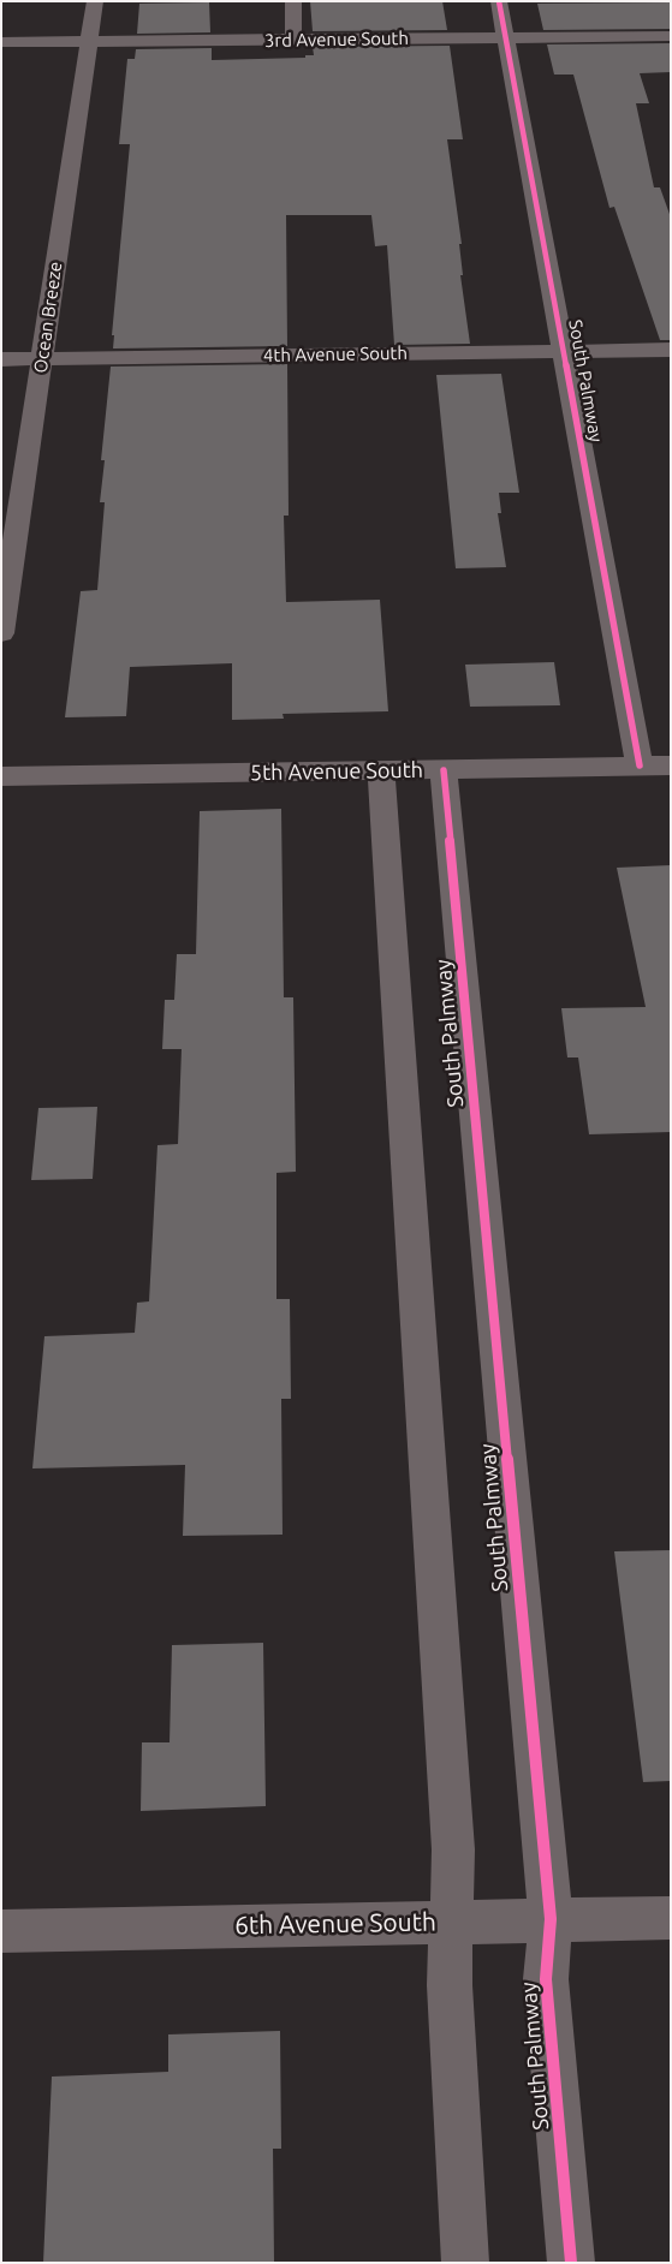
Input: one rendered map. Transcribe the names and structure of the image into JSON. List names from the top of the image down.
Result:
{
  "streets": {
    "street": [
      "3rd Avenue South",
      "Ocean Breeze",
      "4th Avenue South",
      "South Palmway",
      "5th Avenue South",
      "6th Avenue South"
    ]
  },
  "crossings": [
    ["3rd Avenue South", "Ocean Breeze"],
    ["3rd Avenue South", "South Palmway"],
    ["Ocean Breeze", "4th Avenue South"],
    ["4th Avenue South", "South Palmway"],
    ["South Palmway", "5th Avenue South"],
    ["South Palmway", "6th Avenue South"]
  ]
}
